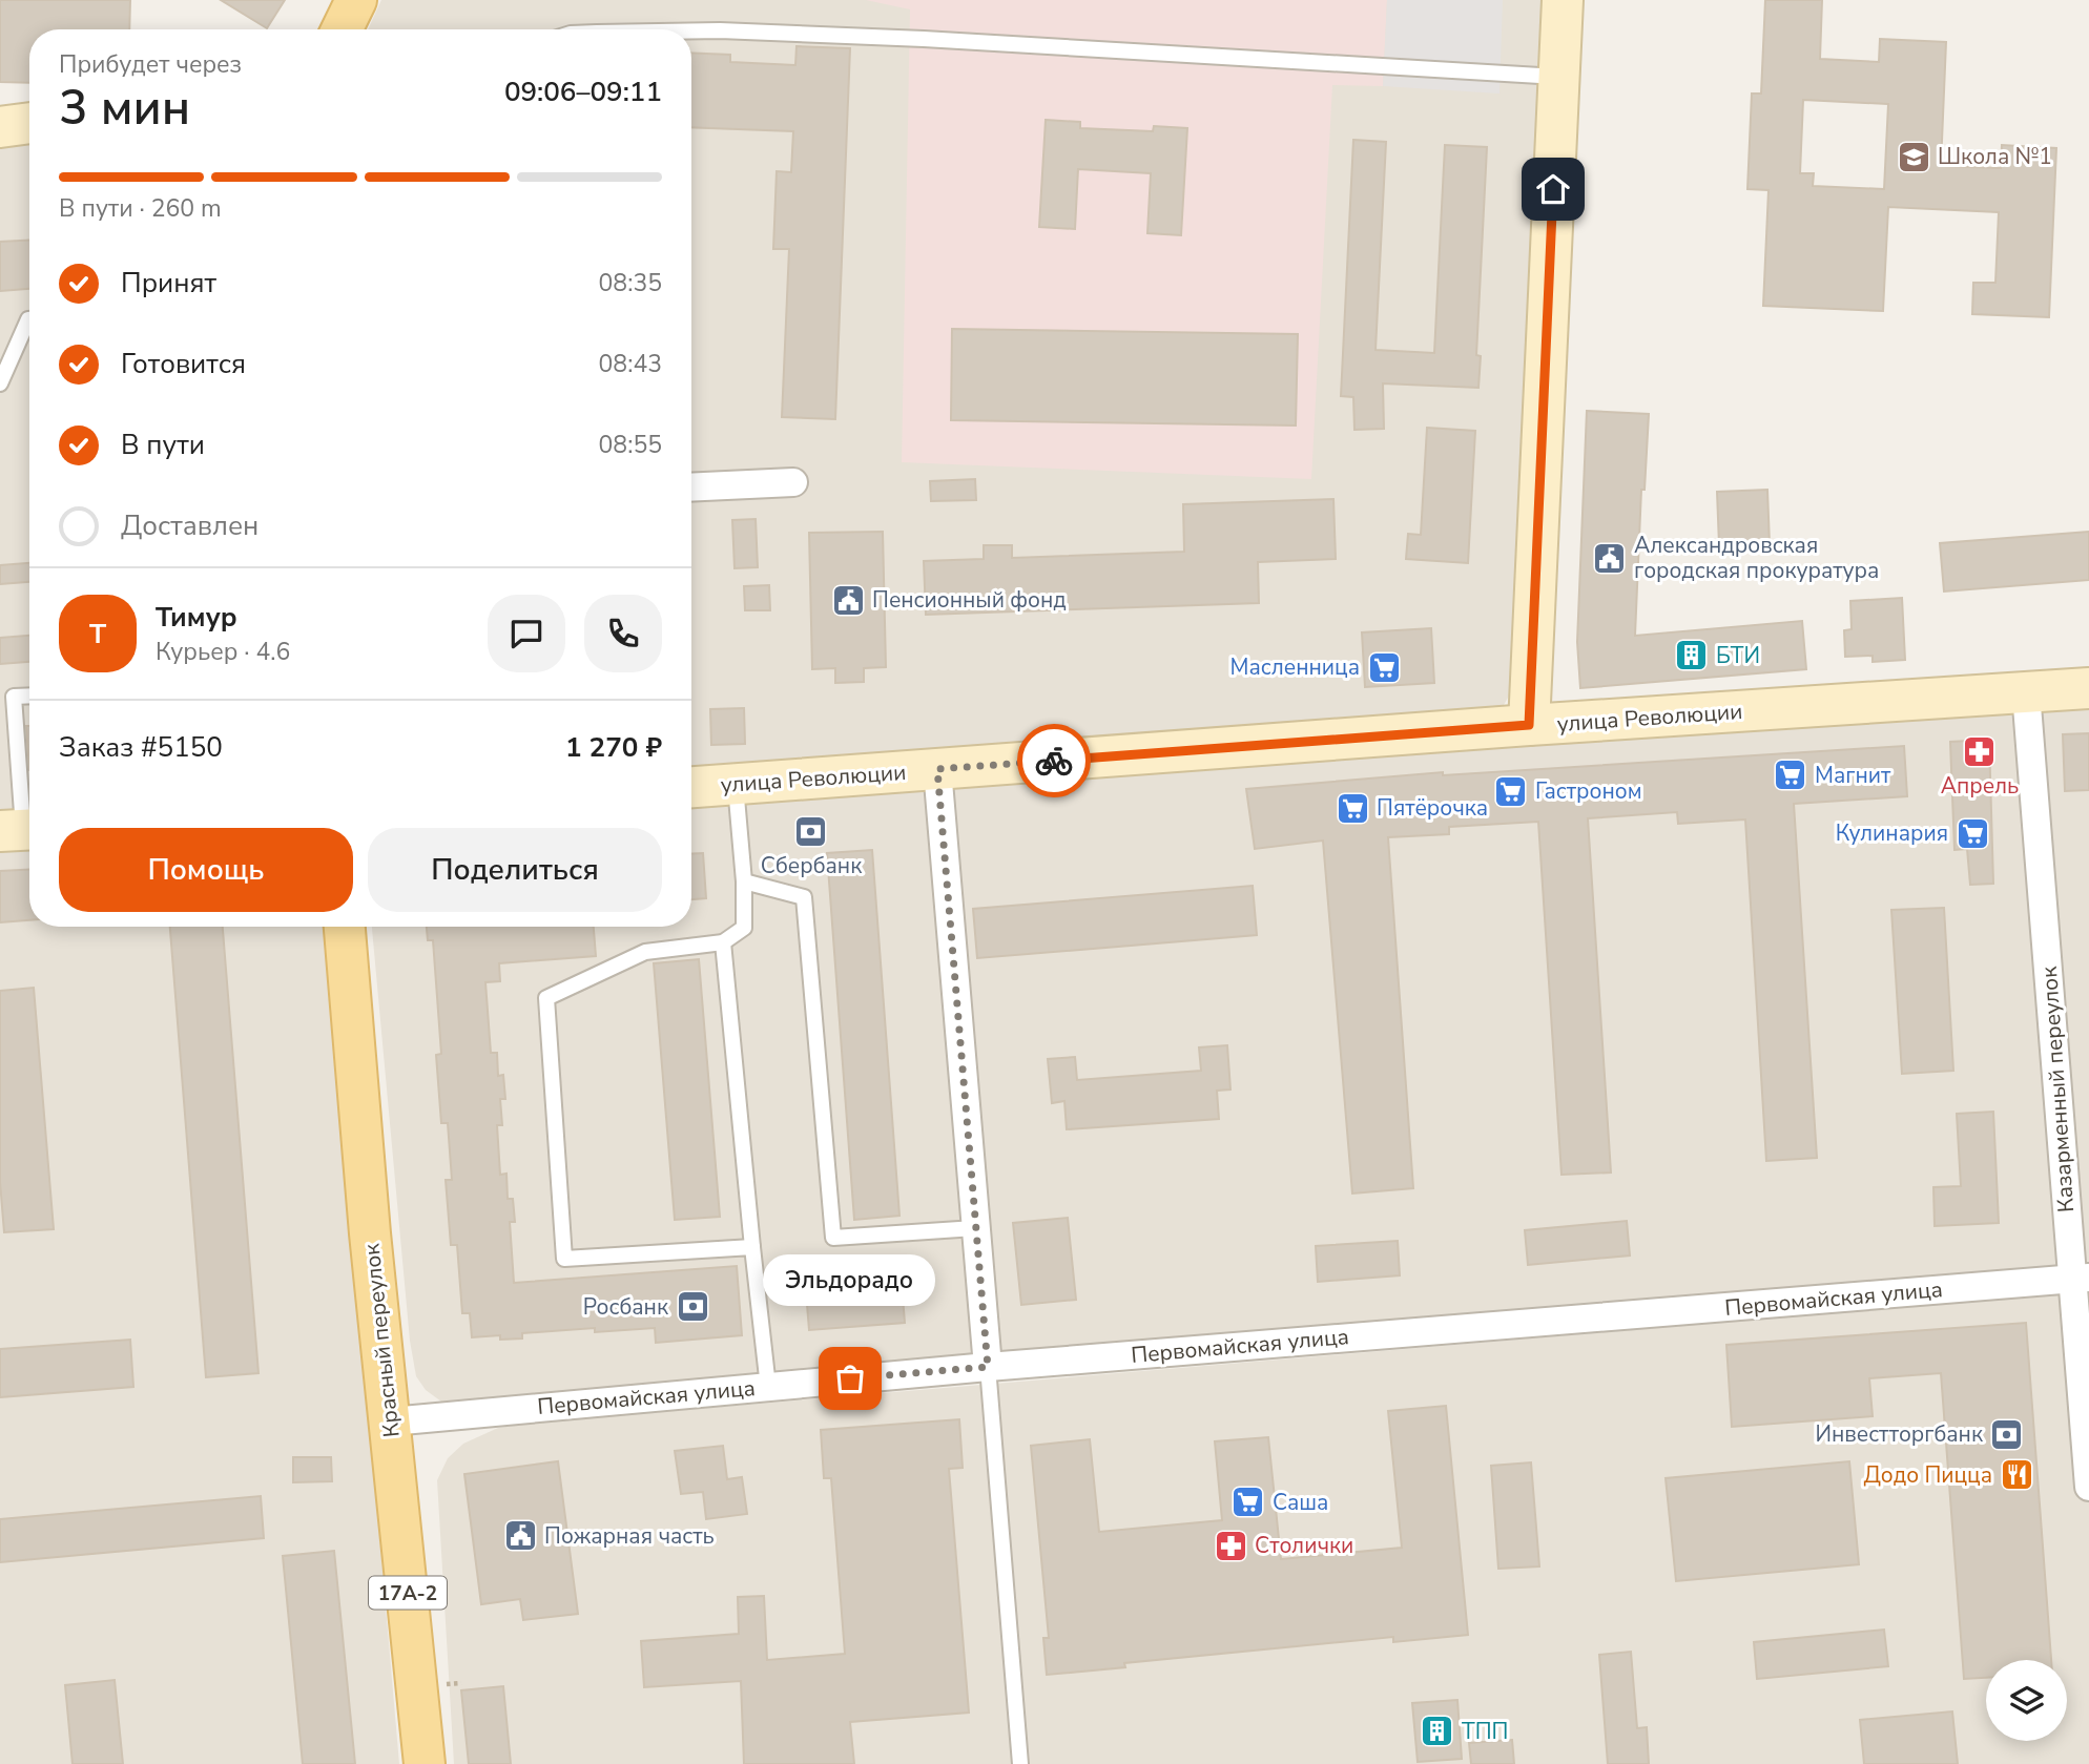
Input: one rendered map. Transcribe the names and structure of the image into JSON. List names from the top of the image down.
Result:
{
  "streets": {
    "main road": ["улица Революции", "Красный переулок", "17А-2"],
    "street": ["Казарменный переулок", "Первомайская улица"]
  },
  "crossings": [
    ["улица Революции", "Казарменный переулок"],
    ["Казарменный переулок", "Первомайская улица"],
    ["Первомайская улица", "Красный переулок"]
  ],
  "places": {
    "school or university": ["Школа №1"],
    "public building": ["Александровская городская прокуратура", "Пенсионный фонд", "Пожарная часть"],
    "building": ["БТИ", "ТПП"],
    "supermarket": [
      "Масленница",
      "Магнит",
      "Гастроном",
      "Пятёрочка",
      "Кулинария",
      "Саша"
    ],
    "pharmacy": ["Апрель", "Столички"],
    "bank": ["Сбербанк", "Росбанк", "Инвестторгбанк"],
    "other": ["Эльдорадо"],
    "restaurant": ["Додо Пицца"]
  },
  "page": {
    "heading": ["3 мин", "Прибудет через", "09:06–09:11"],
    "panel": [
      "Тимур",
      "Курьер · 4.6",
      "Заказ #5150",
      "1 270 ₽"
    ],
    "bar": "В пути · 260 m",
    "list": [
      ["Принят", "08:35"],
      ["Готовится", "08:43"],
      ["В пути", "08:55"],
      "Доставлен"
    ],
    "round": "Т",
    "buttons": ["Помощь", "Поделиться"],
    "bubble": "Эльдорадо"
  }
}
